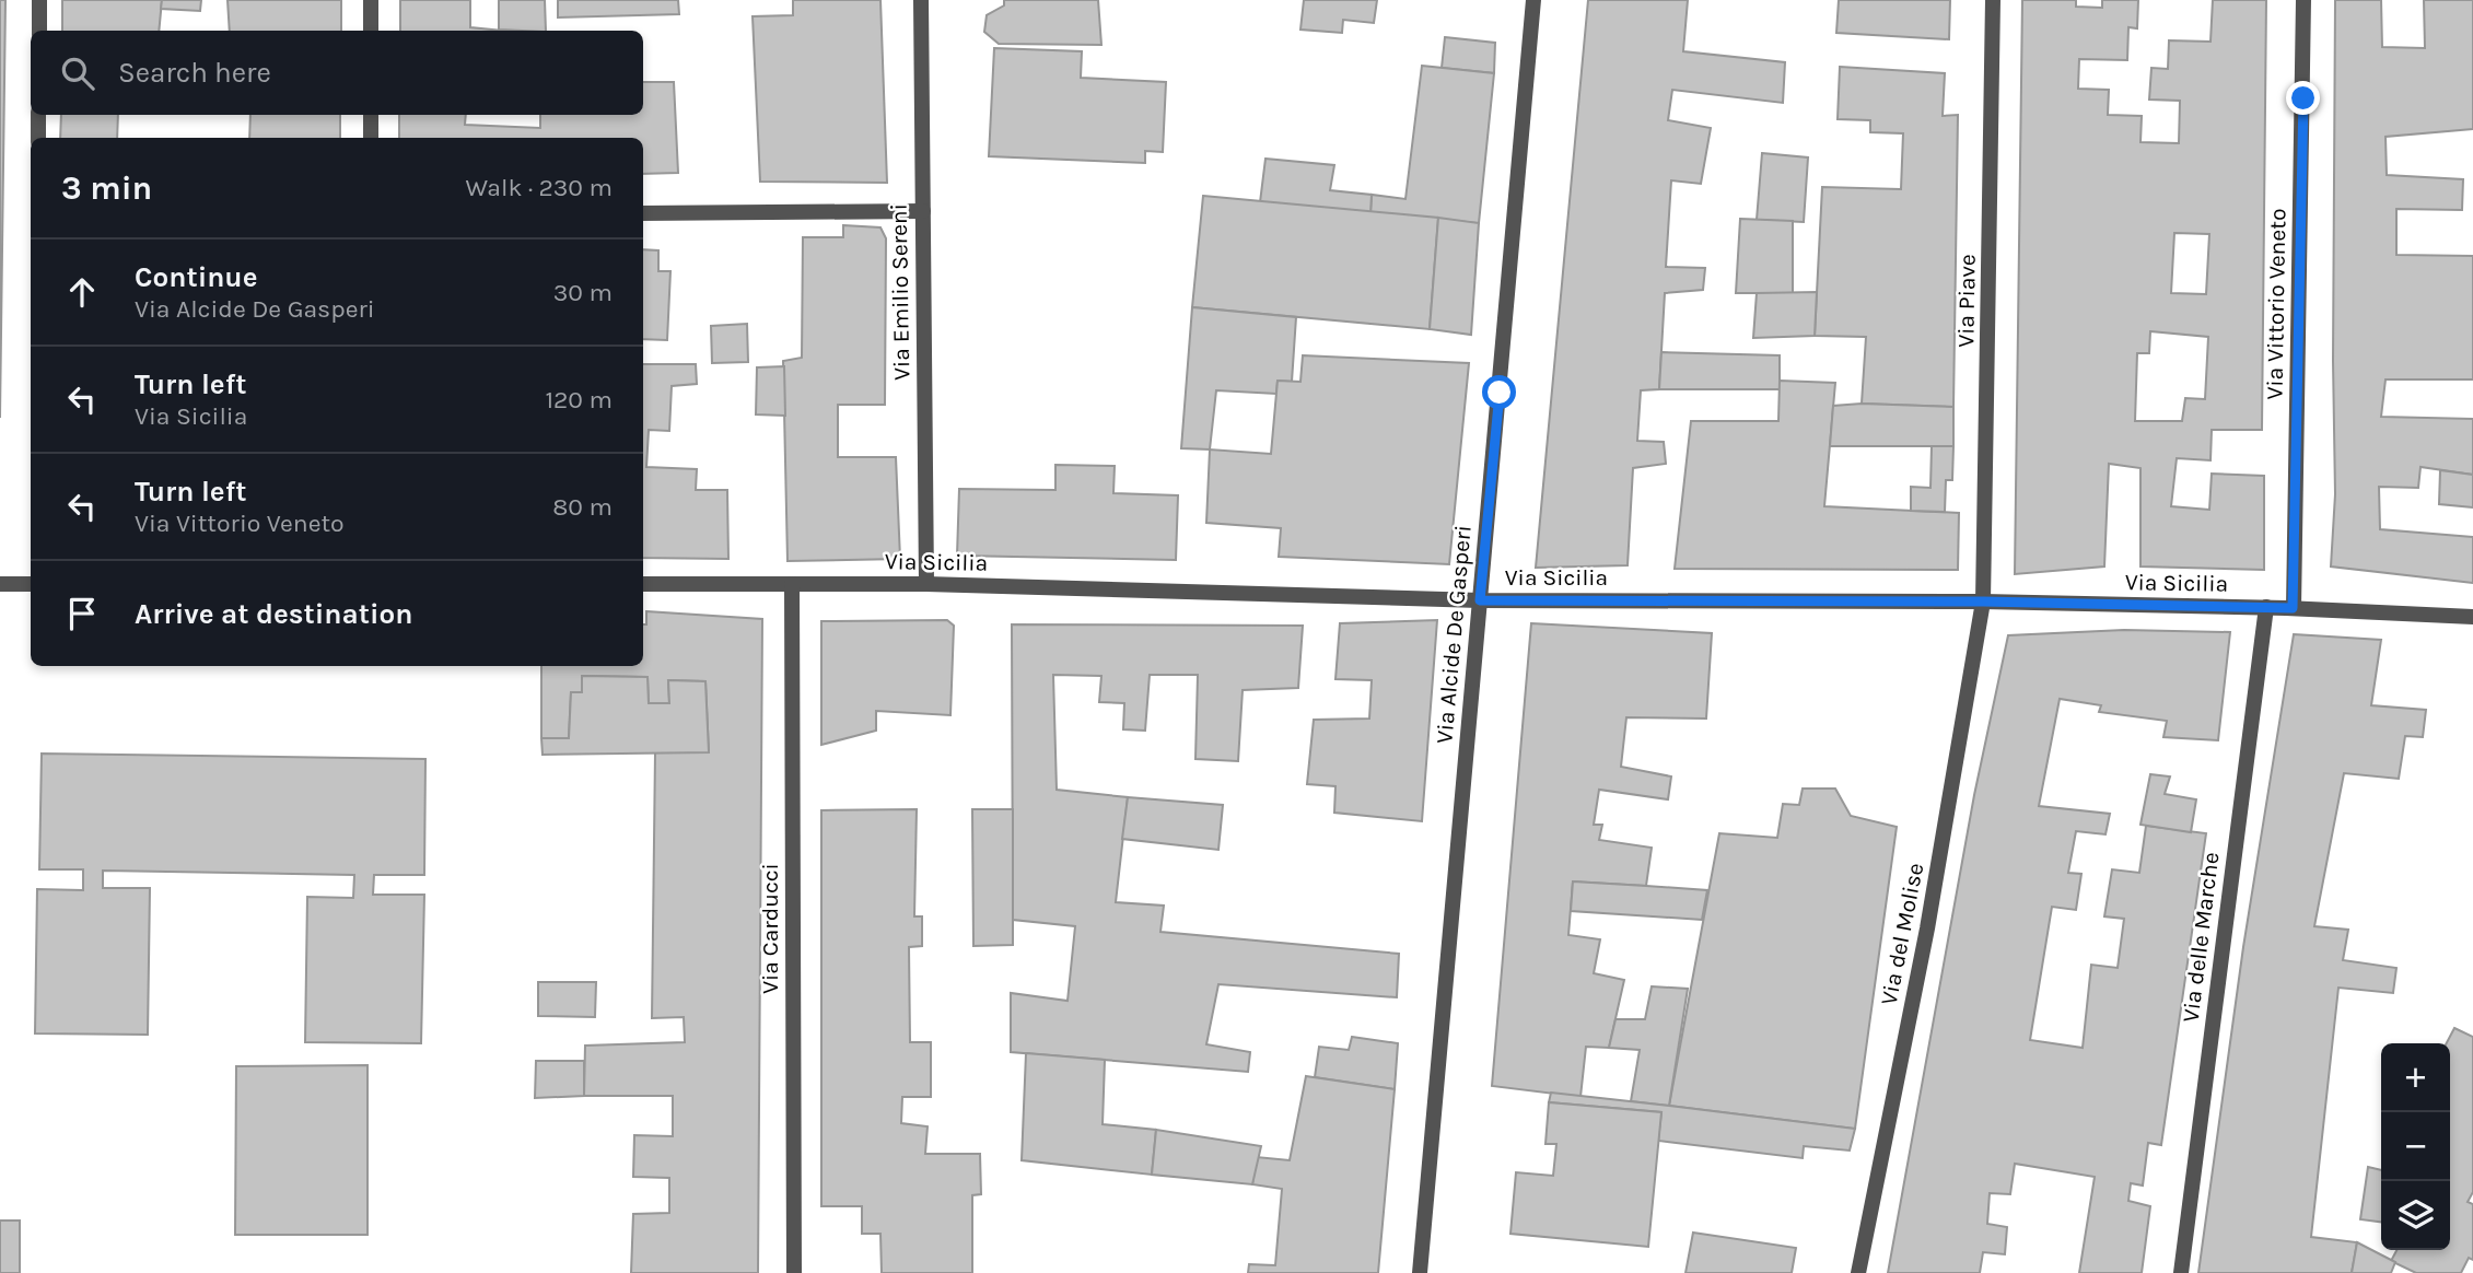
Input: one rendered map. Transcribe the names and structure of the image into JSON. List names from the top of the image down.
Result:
{
  "streets": {
    "street": [
      "Via Emilio Sereni",
      "Via Piave",
      "Via Vittorio Veneto",
      "Via Sicilia",
      "Via Alcide De Gasperi",
      "Via Carducci",
      "Via del Molise",
      "Via delle Marche"
    ]
  },
  "crossings": [
    ["Via Emilio Sereni", "Via Sicilia"],
    ["Via Piave", "Via Sicilia"],
    ["Via Piave", "Via del Molise"],
    ["Via Vittorio Veneto", "Via Sicilia"],
    ["Via Sicilia", "Via Alcide De Gasperi"],
    ["Via Sicilia", "Via Carducci"],
    ["Via Sicilia", "Via del Molise"],
    ["Via Sicilia", "Via delle Marche"]
  ],
  "page": {
    "search": "Search here",
    "heading": ["3 min", "Walk · 230 m"],
    "list": [
      ["Continue", "Via Alcide De Gasperi", "30 m"],
      ["Turn left", "Via Sicilia", "120 m"],
      ["Turn left", "Via Vittorio Veneto", "80 m"],
      "Arrive at destination"
    ],
    "map_buttons": ["+", "−"]
  }
}
